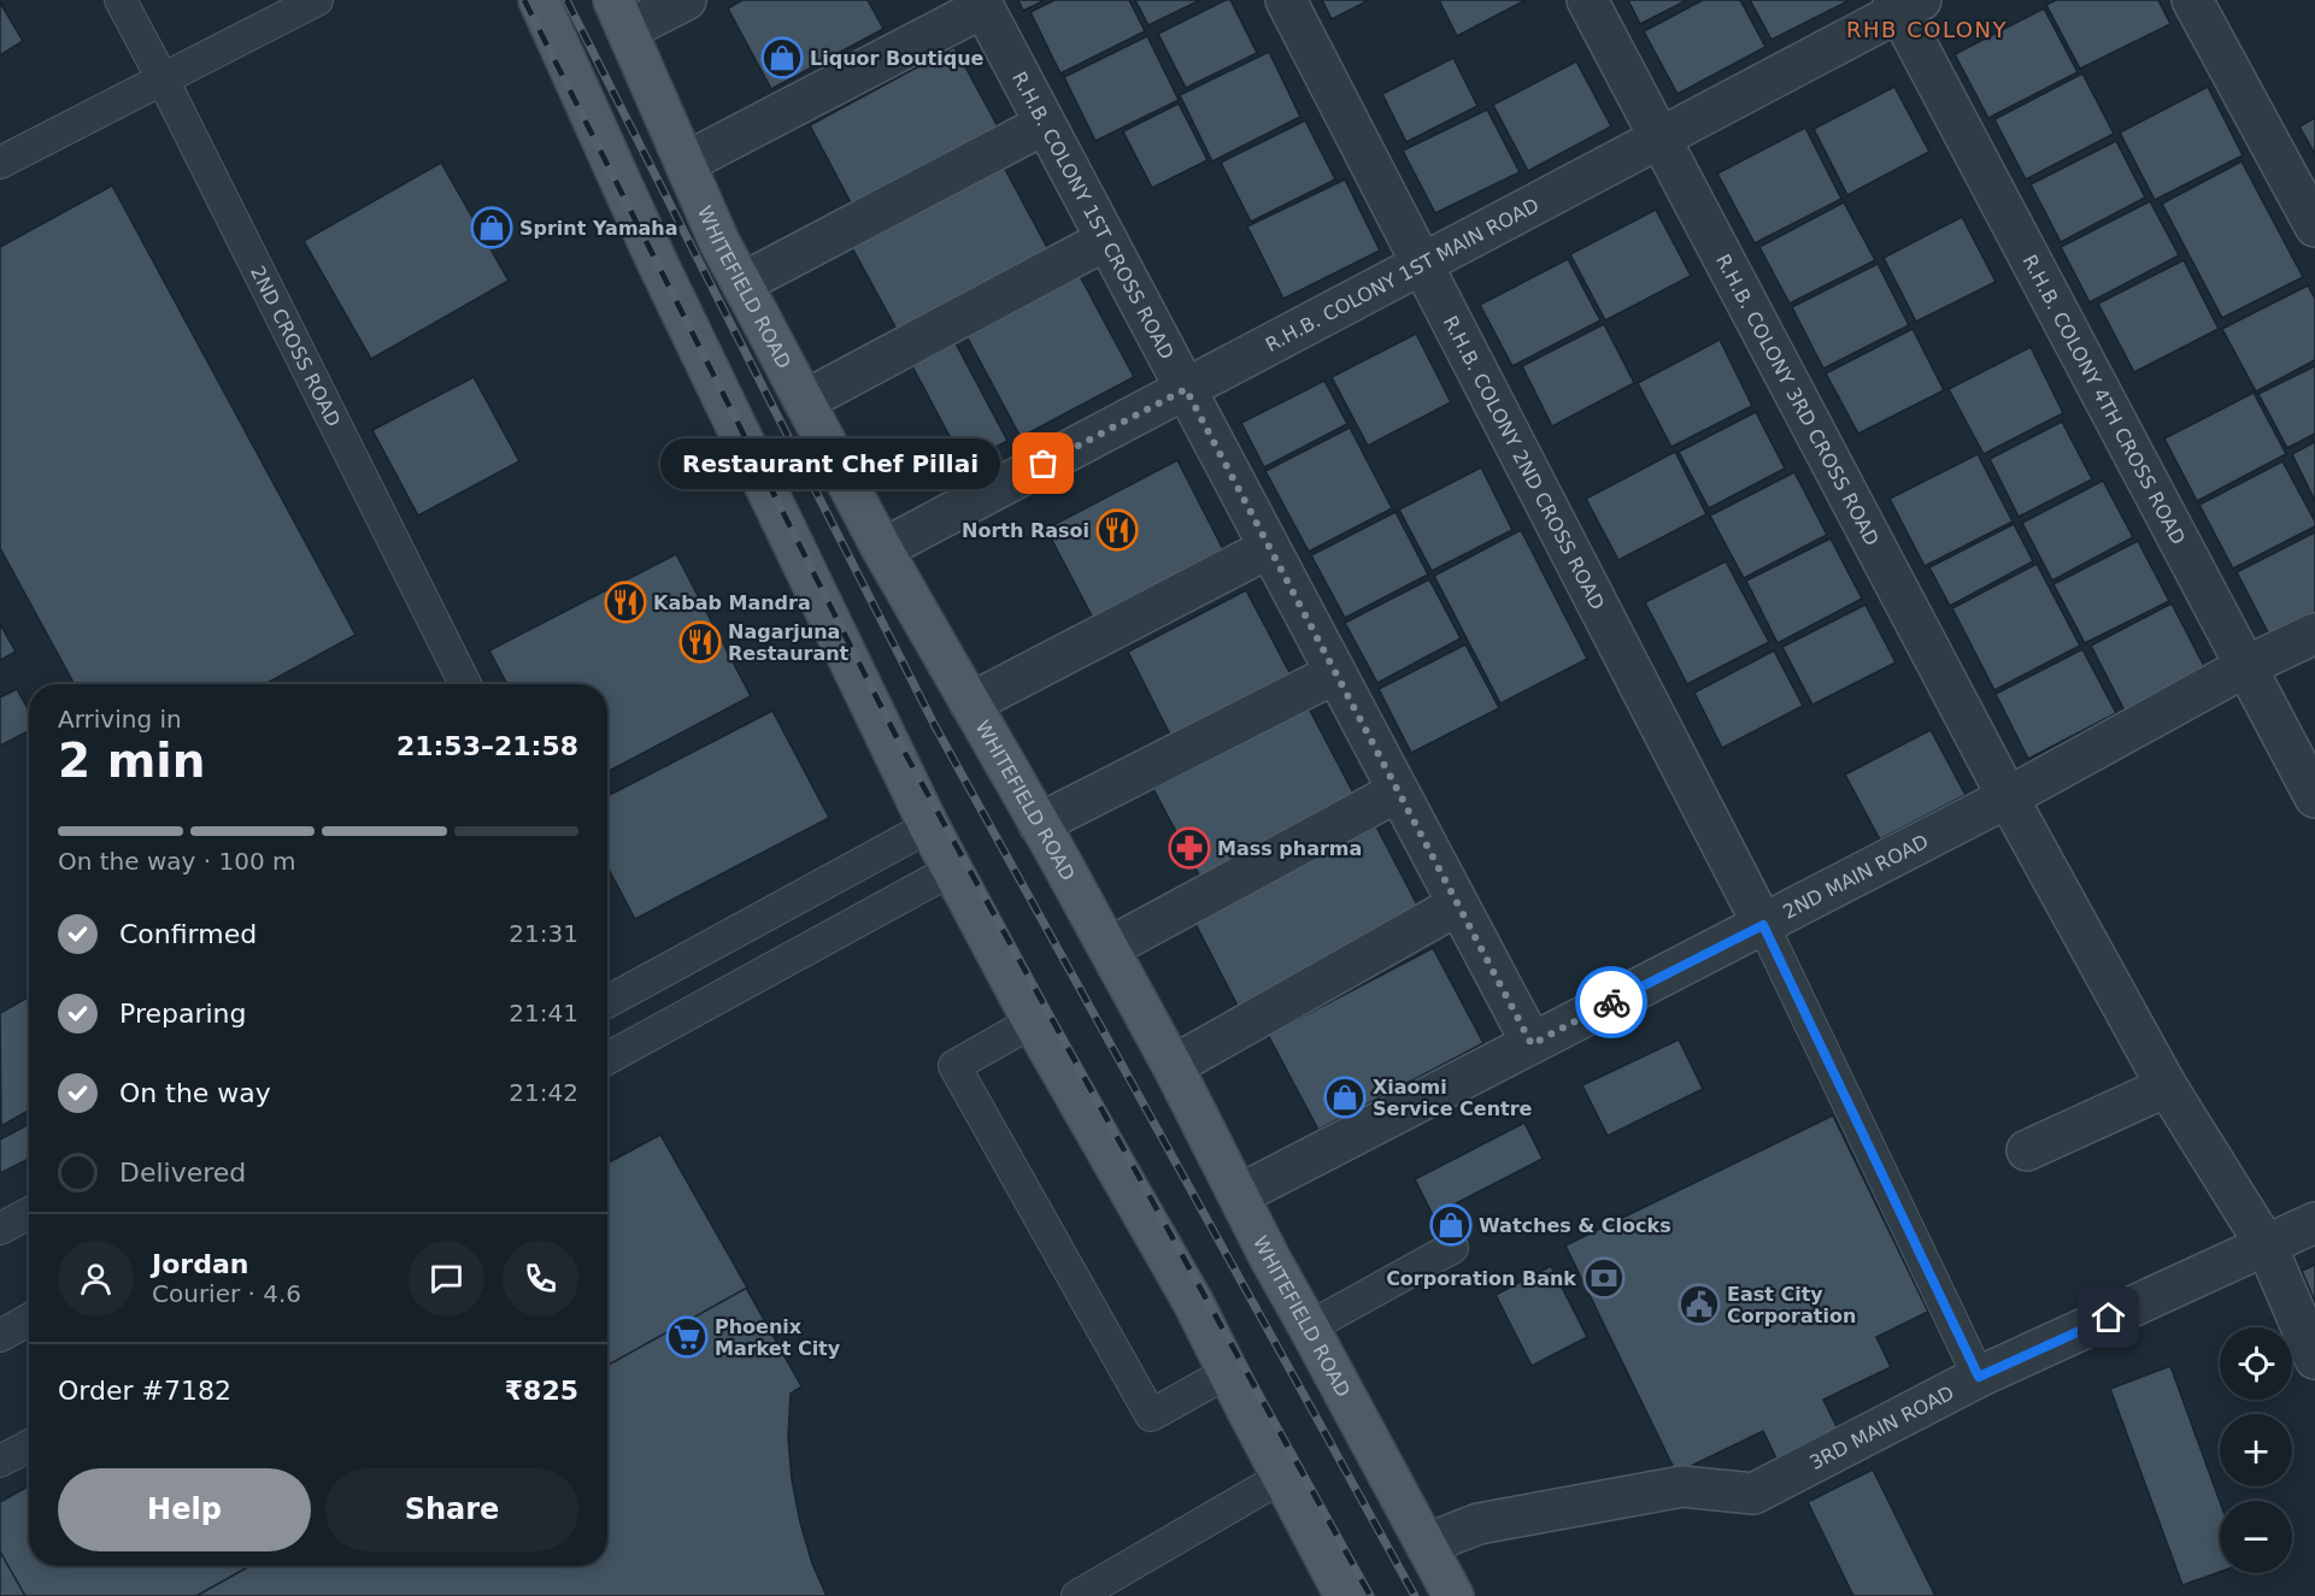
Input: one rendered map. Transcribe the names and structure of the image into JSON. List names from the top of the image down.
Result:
{
  "streets": {
    "main road": ["WHITEFIELD ROAD"],
    "street": [
      "R.H.B. COLONY 1ST CROSS ROAD",
      "R.H.B. COLONY 1ST MAIN ROAD",
      "R.H.B. COLONY 3RD CROSS ROAD",
      "R.H.B. COLONY 4TH CROSS ROAD",
      "R.H.B. COLONY 2ND CROSS ROAD",
      "2ND MAIN ROAD",
      "3RD MAIN ROAD"
    ],
    "lane": ["2ND CROSS ROAD"]
  },
  "crossings": [
    ["R.H.B. COLONY 1ST CROSS ROAD", "R.H.B. COLONY 1ST MAIN ROAD"],
    ["R.H.B. COLONY 1ST CROSS ROAD", "2ND MAIN ROAD"],
    ["R.H.B. COLONY 1ST MAIN ROAD", "WHITEFIELD ROAD"],
    ["R.H.B. COLONY 1ST MAIN ROAD", "R.H.B. COLONY 3RD CROSS ROAD"],
    ["R.H.B. COLONY 1ST MAIN ROAD", "R.H.B. COLONY 4TH CROSS ROAD"],
    ["R.H.B. COLONY 1ST MAIN ROAD", "R.H.B. COLONY 2ND CROSS ROAD"],
    ["WHITEFIELD ROAD", "2ND MAIN ROAD"],
    ["WHITEFIELD ROAD", "3RD MAIN ROAD"],
    ["R.H.B. COLONY 3RD CROSS ROAD", "2ND MAIN ROAD"],
    ["R.H.B. COLONY 3RD CROSS ROAD", "3RD MAIN ROAD"],
    ["R.H.B. COLONY 4TH CROSS ROAD", "2ND MAIN ROAD"],
    ["R.H.B. COLONY 2ND CROSS ROAD", "2ND MAIN ROAD"]
  ],
  "districts": ["RHB COLONY"],
  "places": {
    "shop": [
      "Liquor Boutique",
      "Sprint Yamaha",
      "Xiaomi Service Centre",
      "Watches & Clocks"
    ],
    "other": ["Restaurant Chef Pillai"],
    "restaurant": ["North Rasoi", "Kabab Mandra", "Nagarjuna Restaurant"],
    "pharmacy": ["Mass pharma"],
    "bank": ["Corporation Bank"],
    "public building": ["East City Corporation"],
    "supermarket": ["Phoenix Market City"]
  },
  "page": {
    "bubble": "Restaurant Chef Pillai",
    "heading": ["2 min", "Arriving in", "21:53–21:58"],
    "panel": [
      "Jordan",
      "Courier · 4.6",
      "Order #7182",
      "₹825"
    ],
    "bar": "On the way · 100 m",
    "list": [
      ["Confirmed", "21:31"],
      ["Preparing", "21:41"],
      ["On the way", "21:42"],
      "Delivered"
    ],
    "map_buttons": ["+", "−"],
    "buttons": ["Help", "Share"]
  }
}
